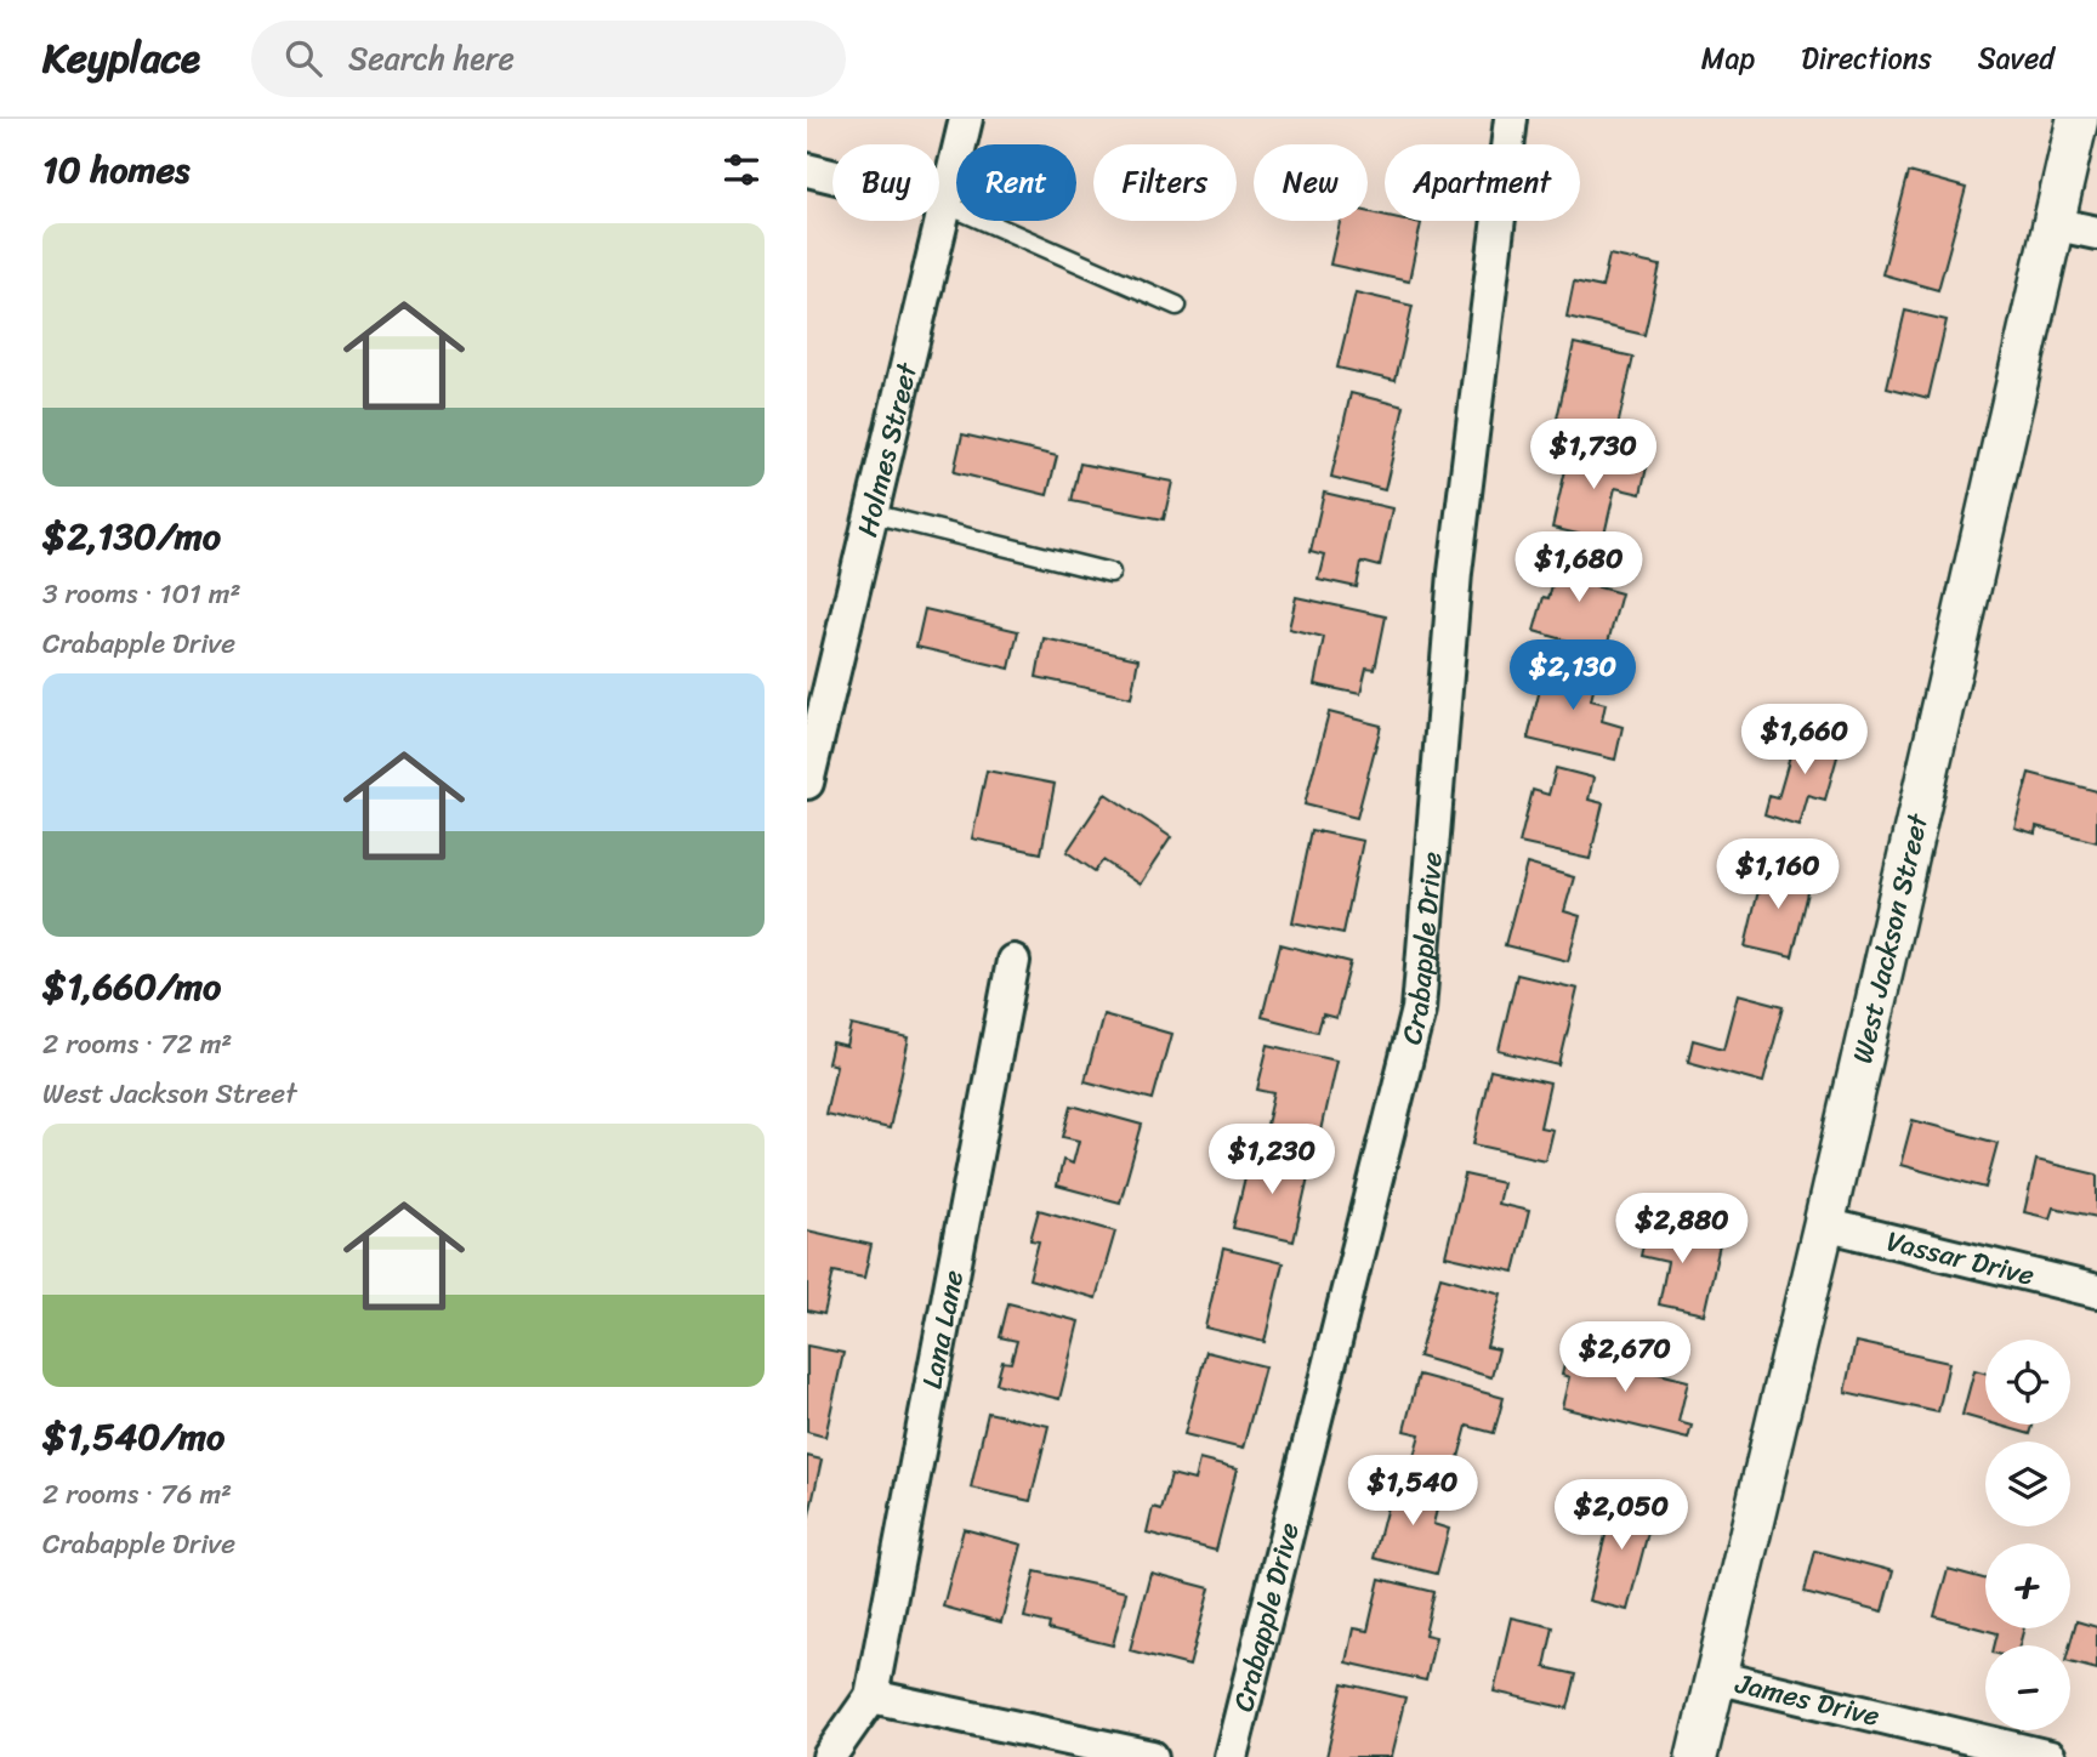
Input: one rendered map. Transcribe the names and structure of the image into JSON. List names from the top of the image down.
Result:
{
  "streets": {
    "street": [
      "Holmes Street",
      "West Jackson Street",
      "Crabapple Drive",
      "Vassar Drive",
      "Lana Lane",
      "James Drive"
    ]
  },
  "crossings": [
    ["West Jackson Street", "Vassar Drive"],
    ["West Jackson Street", "James Drive"]
  ],
  "page": {
    "header": "Keyplace",
    "search": "Search here",
    "nav": ["Map", "Directions", "Saved"],
    "heading": "10 homes",
    "chip": [
      "Buy",
      "Rent",
      "Filters",
      "New",
      "Apartment"
    ],
    "list": [
      {
        "name": "$2,130/mo",
        "note": "3 rooms · 101 m² · Crabapple Drive"
      },
      {
        "name": "$1,660/mo",
        "note": "2 rooms · 72 m² · West Jackson Street"
      },
      {
        "name": "$1,540/mo",
        "note": "2 rooms · 76 m² · Crabapple Drive"
      }
    ],
    "price": [
      "$1,730",
      "$1,680",
      "$2,130",
      "$1,660",
      "$1,160",
      "$1,230",
      "$2,880",
      "$2,670",
      "$1,540",
      "$2,050"
    ],
    "map_buttons": ["+", "−"]
  }
}
